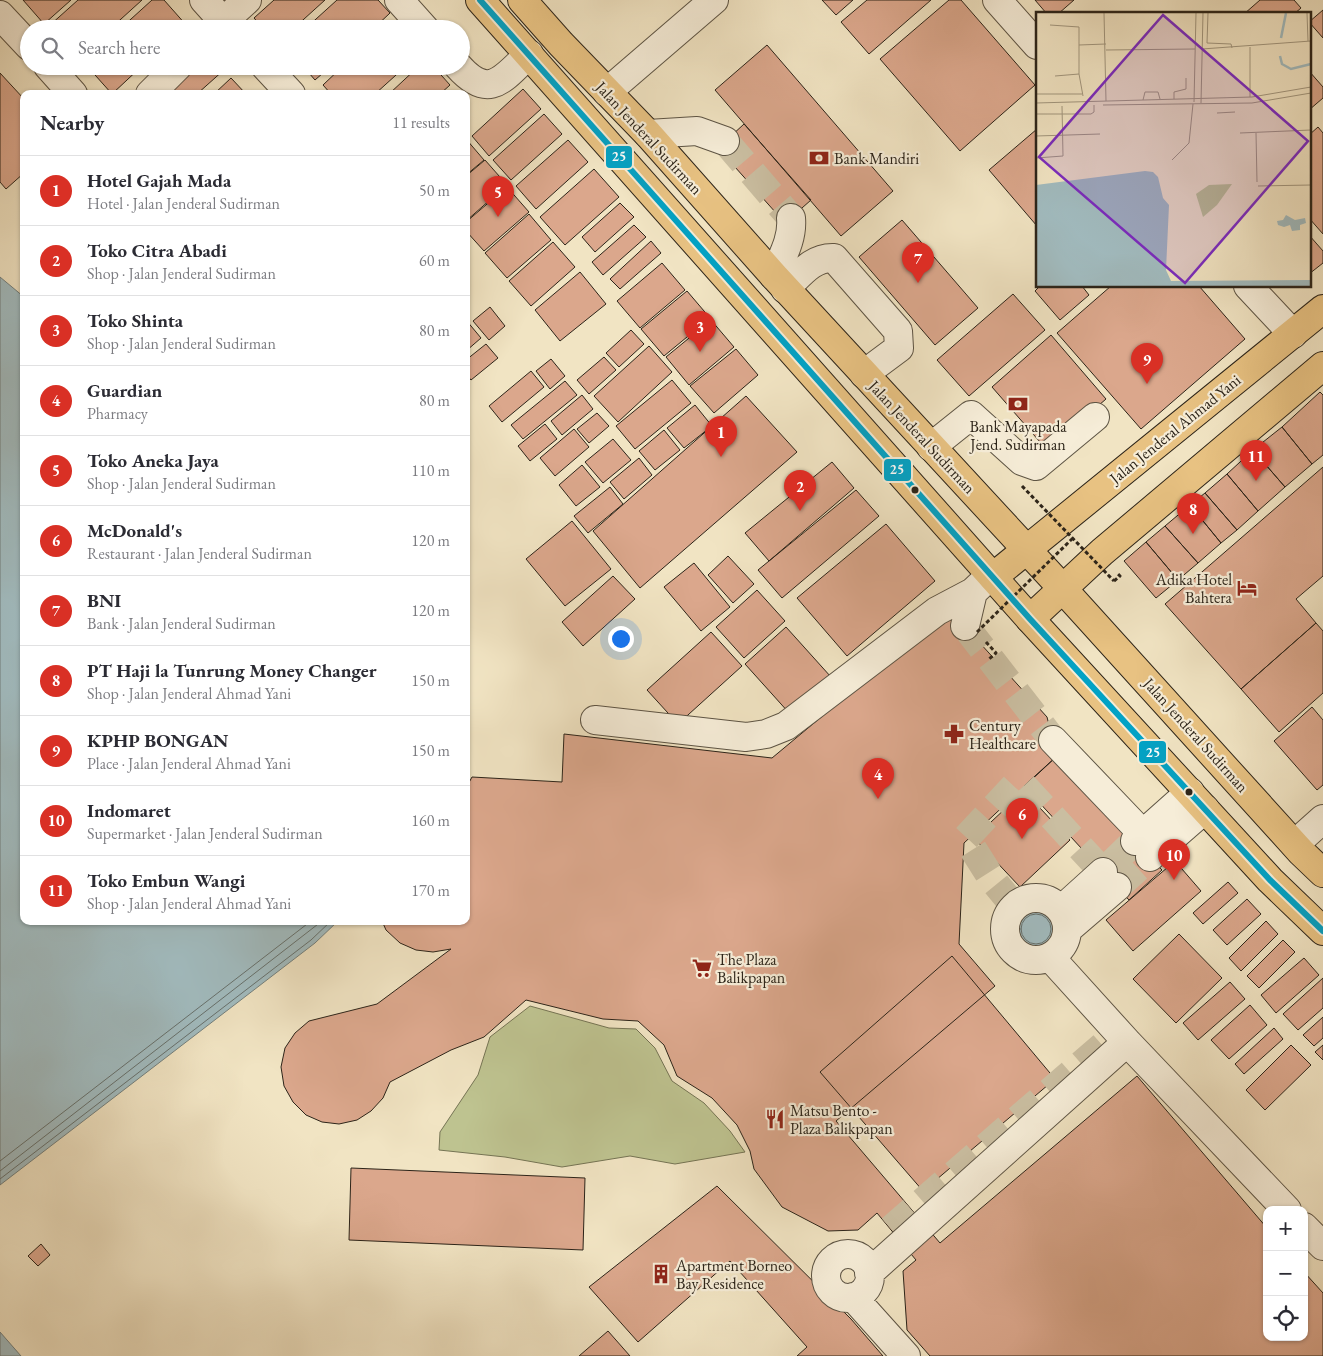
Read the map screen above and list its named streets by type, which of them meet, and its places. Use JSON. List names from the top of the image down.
{
  "streets": {
    "main road": ["Jalan Jenderal Sudirman", "Jalan Jenderal Ahmad Yani"]
  },
  "crossings": [
    ["Jalan Jenderal Sudirman", "Jalan Jenderal Ahmad Yani"]
  ],
  "places": {
    "bank": ["Bank Mandiri", "Bank Mayapada Jend. Sudirman"],
    "hotel": ["Adika Hotel Bahtera"],
    "pharmacy": ["Century Healthcare"],
    "supermarket": ["The Plaza Balikpapan"],
    "restaurant": ["Matsu Bento - Plaza Balikpapan"],
    "building": ["Apartment Borneo Bay Residence"]
  },
  "lines": ["transit line 25"],
  "page": {
    "search": "Search here",
    "heading": ["Nearby", "11 results"],
    "list": [
      {
        "mark": "1",
        "name": "Hotel Gajah Mada",
        "note": "Hotel · Jalan Jenderal Sudirman",
        "value": "50 m"
      },
      {
        "mark": "2",
        "name": "Toko Citra Abadi",
        "note": "Shop · Jalan Jenderal Sudirman",
        "value": "60 m"
      },
      {
        "mark": "3",
        "name": "Toko Shinta",
        "note": "Shop · Jalan Jenderal Sudirman",
        "value": "80 m"
      },
      {
        "mark": "4",
        "name": "Guardian",
        "note": "Pharmacy",
        "value": "80 m"
      },
      {
        "mark": "5",
        "name": "Toko Aneka Jaya",
        "note": "Shop · Jalan Jenderal Sudirman",
        "value": "110 m"
      },
      {
        "mark": "6",
        "name": "McDonald's",
        "note": "Restaurant · Jalan Jenderal Sudirman",
        "value": "120 m"
      },
      {
        "mark": "7",
        "name": "BNI",
        "note": "Bank · Jalan Jenderal Sudirman",
        "value": "120 m"
      },
      {
        "mark": "8",
        "name": "PT Haji la Tunrung Money Changer",
        "note": "Shop · Jalan Jenderal Ahmad Yani",
        "value": "150 m"
      },
      {
        "mark": "9",
        "name": "KPHP BONGAN",
        "note": "Place · Jalan Jenderal Ahmad Yani",
        "value": "150 m"
      },
      {
        "mark": "10",
        "name": "Indomaret",
        "note": "Supermarket · Jalan Jenderal Sudirman",
        "value": "160 m"
      },
      {
        "mark": "11",
        "name": "Toko Embun Wangi",
        "note": "Shop · Jalan Jenderal Ahmad Yani",
        "value": "170 m"
      }
    ],
    "pins": [
      "5",
      "7",
      "3",
      "9",
      "1",
      "11",
      "2",
      "8",
      "4",
      "6",
      "10"
    ],
    "map_buttons": ["+", "−"]
  }
}
